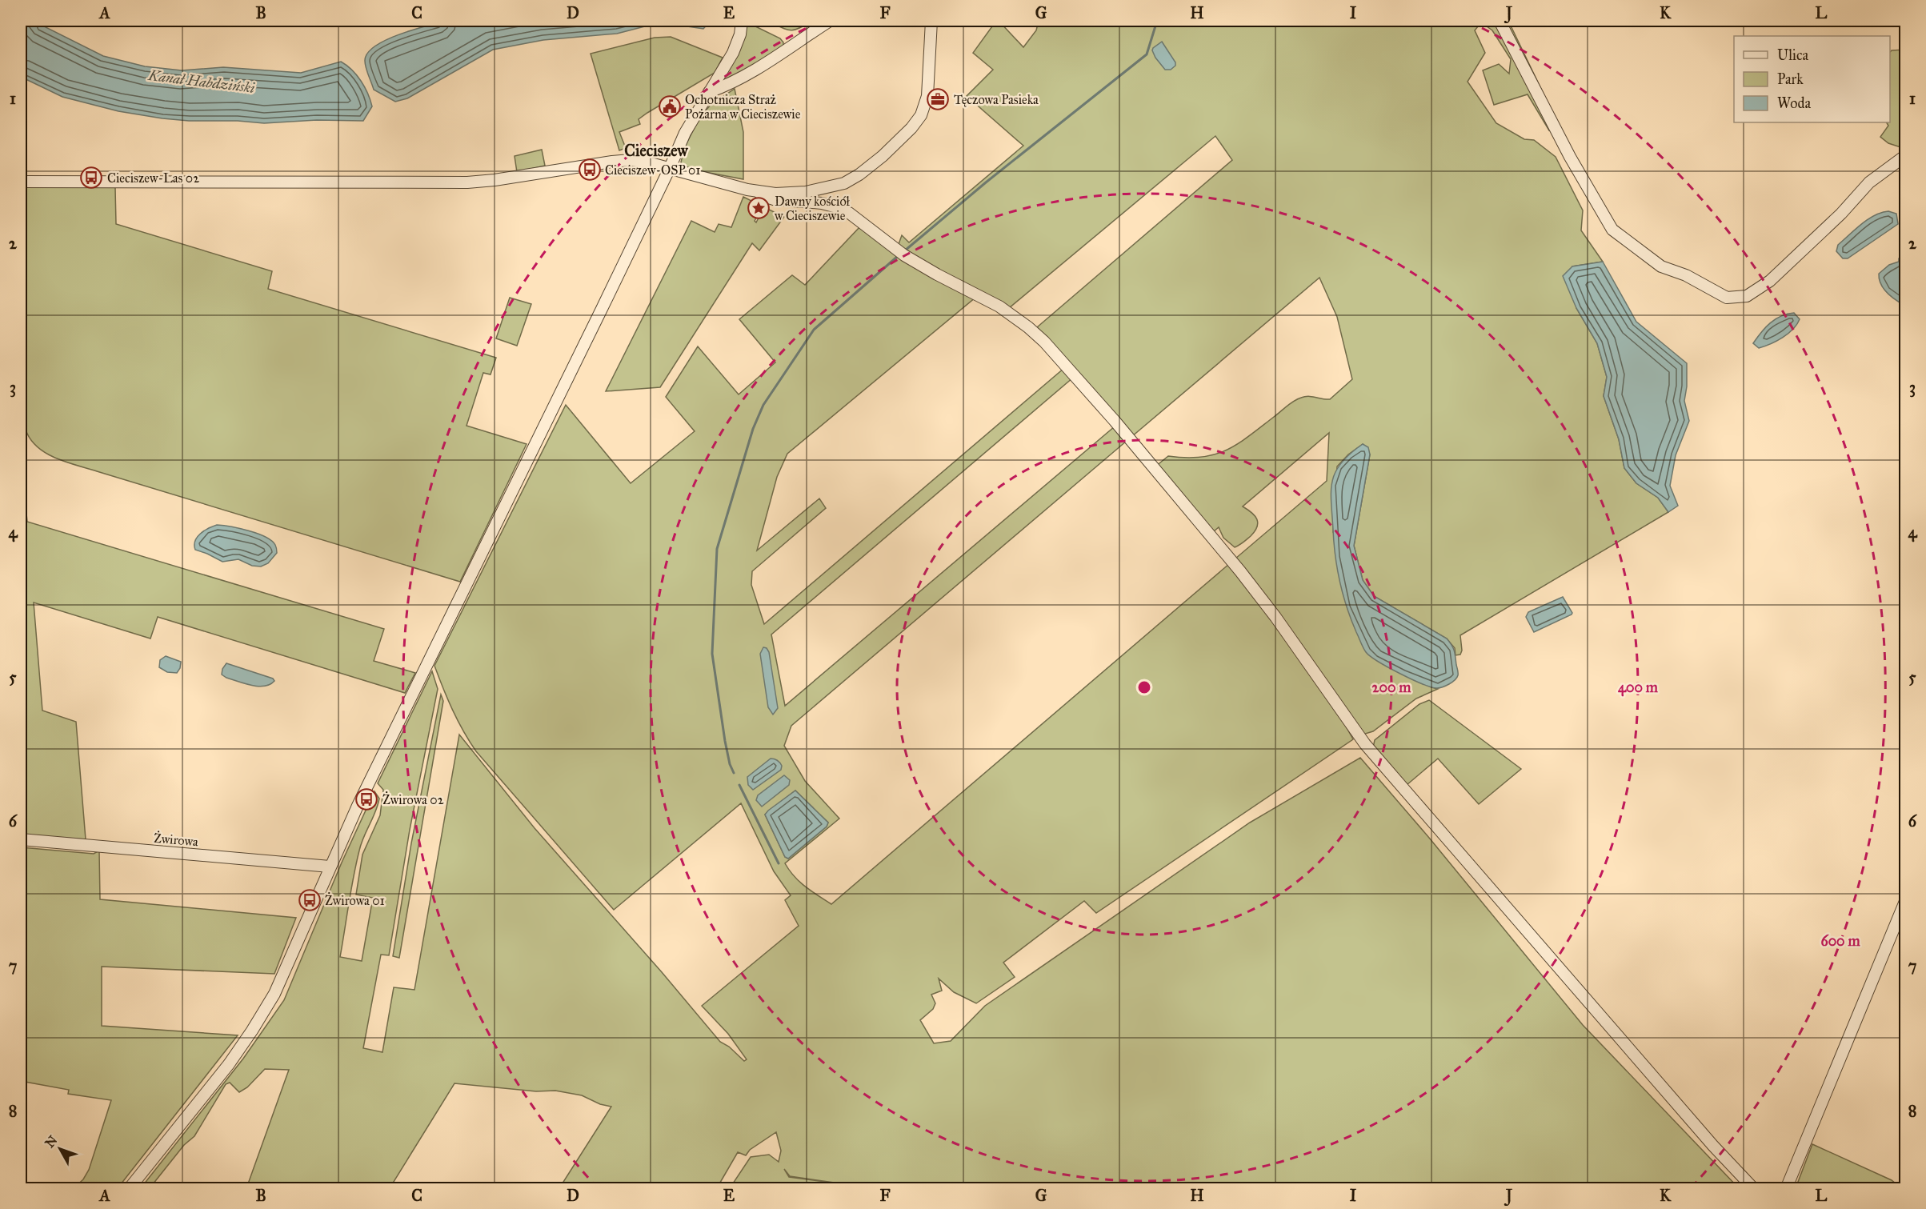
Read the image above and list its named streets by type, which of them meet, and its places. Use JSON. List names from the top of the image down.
{
  "streets": {
    "street": ["Żwirowa"]
  },
  "districts": ["Cieciszew"],
  "water": ["Kanał Habdziński"],
  "places": {
    "office": ["Tęczowa Pasieka"],
    "public building": ["Ochotnicza Straż Pożarna w Cieciszewie"],
    "bus stop": [
      "Cieciszew-OSP 01",
      "Cieciszew-Las 02",
      "Żwirowa 02",
      "Żwirowa 01"
    ],
    "place": ["Dawny kościół w Cieciszewie"]
  },
  "legend": ["Ulica", "Park", "Woda"],
  "north": "top left",
  "grid": {
    "columns": [
      "A",
      "B",
      "C",
      "D",
      "E",
      "F",
      "G",
      "H",
      "I",
      "J",
      "K",
      "L"
    ],
    "rows": [
      "1",
      "2",
      "3",
      "4",
      "5",
      "6",
      "7",
      "8"
    ]
  },
  "rings": ["200 m", "400 m", "600 m"]
}
